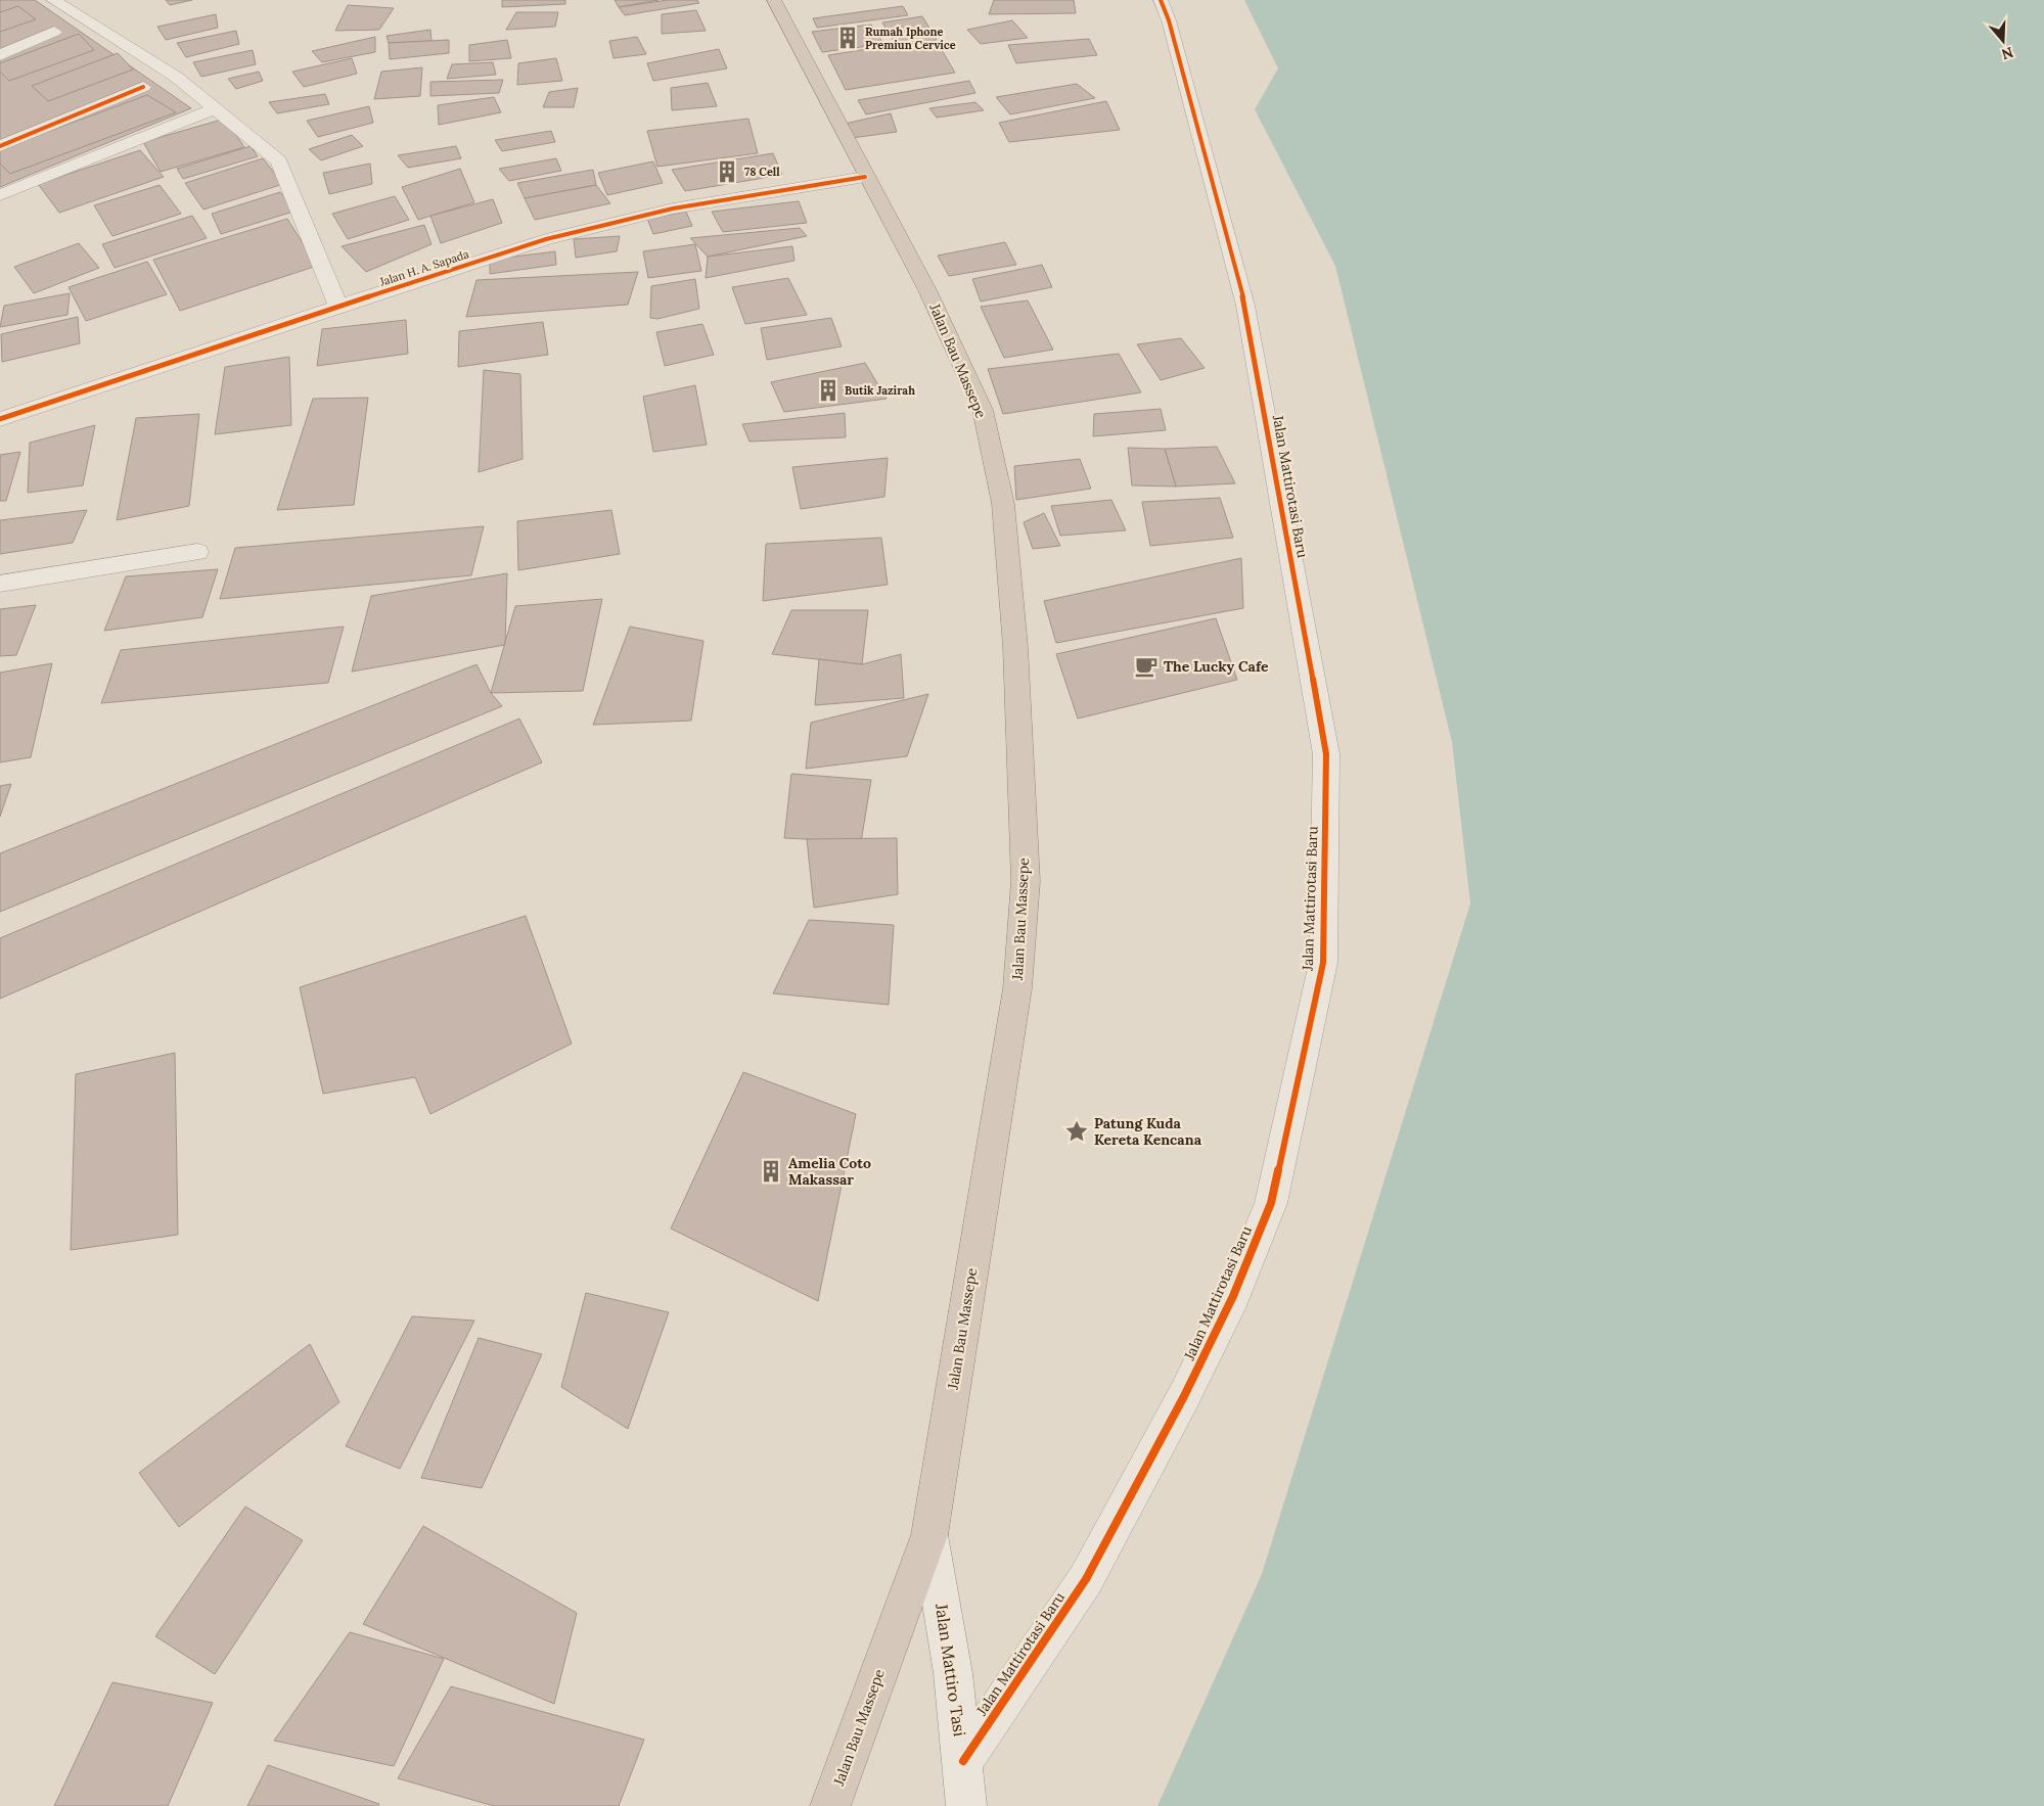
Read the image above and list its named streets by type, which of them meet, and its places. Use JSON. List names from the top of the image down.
{
  "streets": {
    "highway": ["Jalan Bau Massepe"],
    "street": ["Jalan H. A. Sapada", "Jalan Mattirotasi Baru", "Jalan Mattiro Tasi"]
  },
  "crossings": [
    ["Jalan H. A. Sapada", "Jalan Bau Massepe"],
    ["Jalan Bau Massepe", "Jalan Mattiro Tasi"],
    ["Jalan Mattirotasi Baru", "Jalan Mattiro Tasi"]
  ],
  "places": {
    "building": [
      "Rumah Iphone Premiun Cervice",
      "78 Cell",
      "Butik Jazirah",
      "Amelia Coto Makassar"
    ],
    "cafe": ["The Lucky Cafe"],
    "place": ["Patung Kuda Kereta Kencana"]
  },
  "north": "bottom"
}
